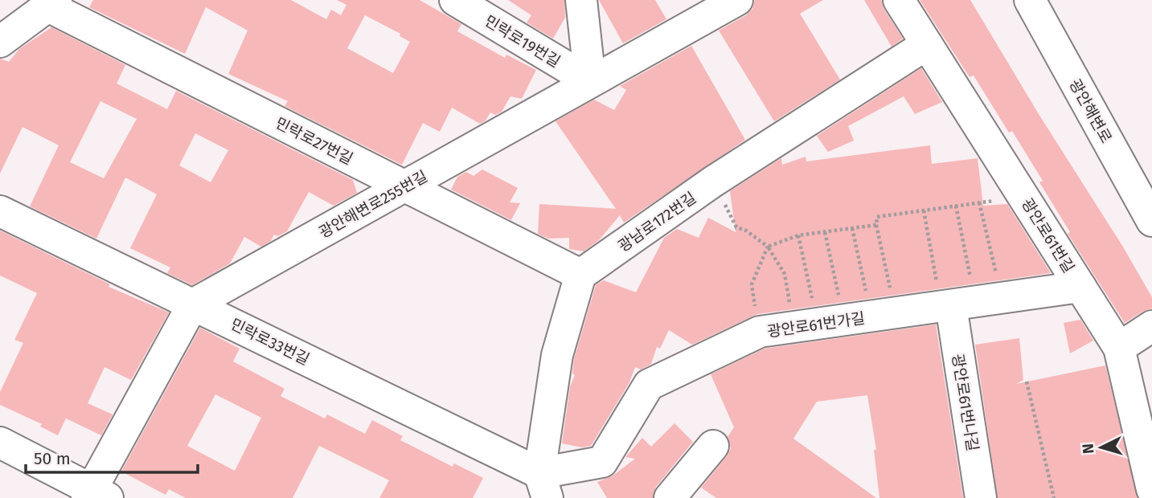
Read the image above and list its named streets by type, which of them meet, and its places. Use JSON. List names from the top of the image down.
{
  "streets": {
    "street": [
      "민락로19번길",
      "광안해변로",
      "민락로27번길",
      "광안해변로255번길",
      "광남로172번길",
      "광안로61번길",
      "광안로61번가길",
      "민락로33번길",
      "광안로61번나길"
    ]
  },
  "crossings": [
    ["민락로19번길", "광안해변로255번길"],
    ["민락로27번길", "광안해변로255번길"],
    ["민락로27번길", "광남로172번길"],
    ["광안해변로255번길", "민락로33번길"],
    ["광남로172번길", "광안로61번길"],
    ["광안로61번길", "광안로61번가길"],
    ["광안로61번가길", "민락로33번길"],
    ["광안로61번가길", "광안로61번나길"]
  ],
  "scale_bar": "50 m",
  "north": "left"
}
